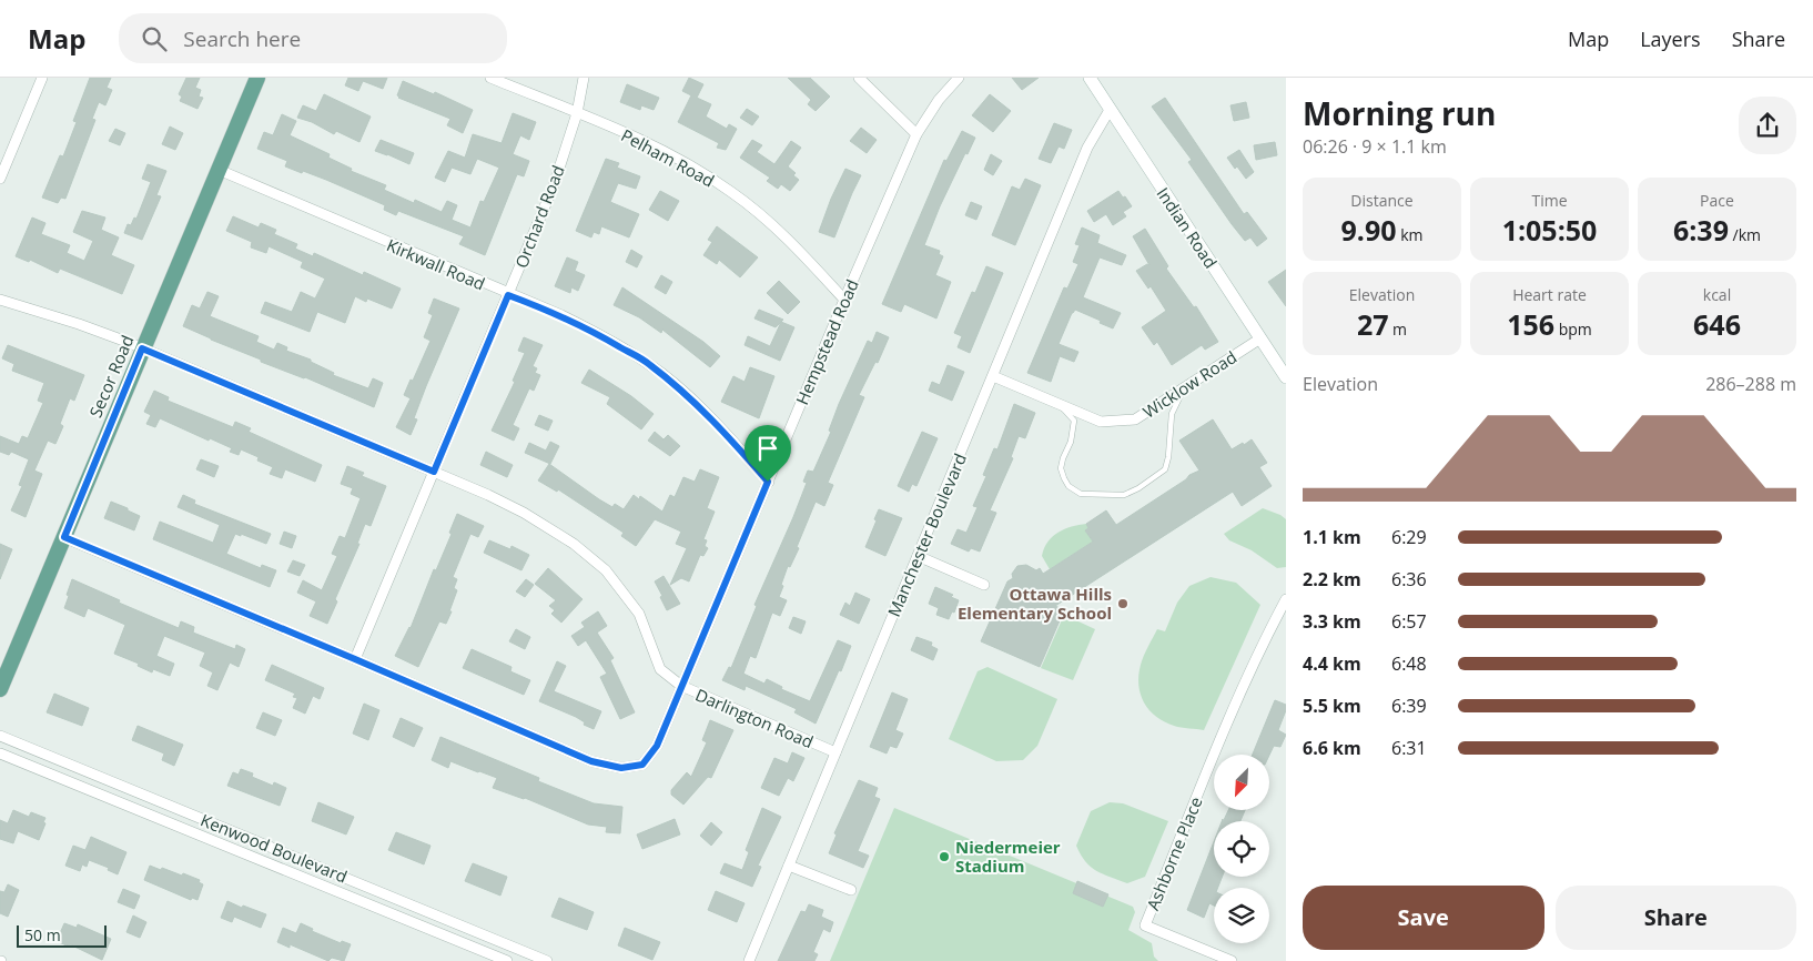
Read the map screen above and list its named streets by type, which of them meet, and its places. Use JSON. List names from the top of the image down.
{
  "streets": {
    "main road": ["Secor Road"],
    "street": [
      "Pelham Road",
      "Orchard Road",
      "Indian Road",
      "Kirkwall Road",
      "Hempstead Road",
      "Wicklow Road",
      "Manchester Boulevard",
      "Darlington Road",
      "Kenwood Boulevard",
      "Ashborne Place"
    ]
  },
  "crossings": [
    ["Pelham Road", "Orchard Road"],
    ["Pelham Road", "Hempstead Road"],
    ["Orchard Road", "Kirkwall Road"],
    ["Orchard Road", "Hempstead Road"],
    ["Orchard Road", "Darlington Road"],
    ["Indian Road", "Wicklow Road"],
    ["Indian Road", "Manchester Boulevard"],
    ["Kirkwall Road", "Hempstead Road"],
    ["Kirkwall Road", "Secor Road"],
    ["Hempstead Road", "Darlington Road"],
    ["Secor Road", "Darlington Road"],
    ["Wicklow Road", "Manchester Boulevard"],
    ["Manchester Boulevard", "Darlington Road"]
  ],
  "places": ["Ottawa Hills Elementary School", "Niedermeier Stadium"],
  "scale_bar": "50 m",
  "north": "bottom left",
  "page": {
    "header": "Map",
    "search": "Search here",
    "nav": ["Map", "Layers", "Share"],
    "heading": ["Morning run", "06:26 · 9 × 1.1 km"],
    "stats": [
      ["Distance", "9.90 km"],
      ["Time", "1:05:50"],
      ["Pace", "6:39 /km"],
      ["Elevation", "27 m"],
      ["Heart rate", "156 bpm"],
      ["kcal", "646"]
    ],
    "chart": ["Elevation", "286–288 m"],
    "list": [
      {
        "name": "1.1 km",
        "note": "6:29"
      },
      {
        "name": "2.2 km",
        "note": "6:36"
      },
      {
        "name": "3.3 km",
        "note": "6:57"
      },
      {
        "name": "4.4 km",
        "note": "6:48"
      },
      {
        "name": "5.5 km",
        "note": "6:39"
      },
      {
        "name": "6.6 km",
        "note": "6:31"
      }
    ],
    "buttons": ["Save", "Share"],
    "scale": "50 m"
  }
}
